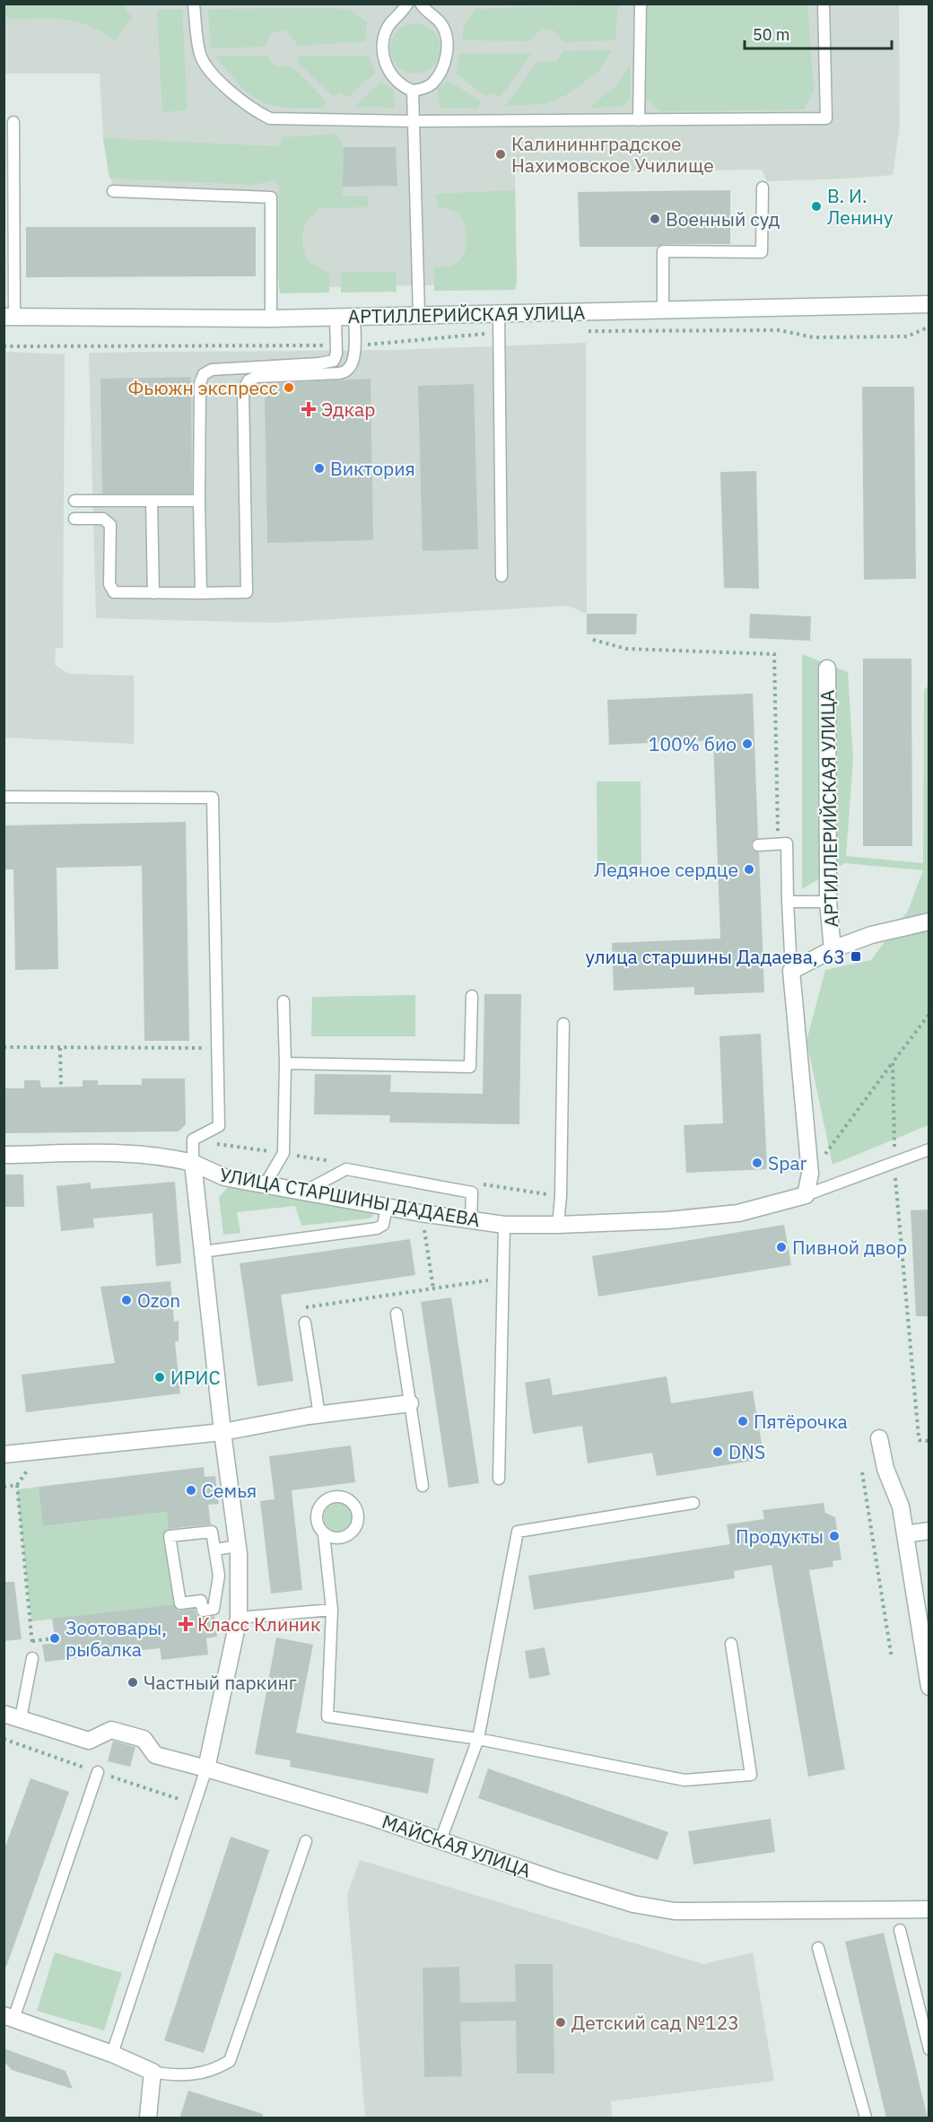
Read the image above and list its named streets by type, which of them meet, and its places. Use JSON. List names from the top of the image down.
{
  "streets": {
    "street": ["АРТИЛЛЕРИЙСКАЯ УЛИЦА", "УЛИЦА СТАРШИНЫ ДАДАЕВА", "МАЙСКАЯ УЛИЦА"]
  },
  "places": {
    "other": [
      "Калининнградское Нахимовское Училище",
      "В. И. Ленину",
      "Военный суд",
      "Фьюжн экспресс",
      "Виктория",
      "100% био",
      "Ледяное сердце",
      "Spar",
      "Пивной двор",
      "Ozon",
      "ИРИС",
      "Пятёрочка",
      "DNS",
      "Семья",
      "Продукты",
      "Зоотовары, рыбалка",
      "Частный паркинг",
      "Детский сад №123"
    ],
    "health": ["Эдкар", "Класс Клиник"],
    "transit": ["улица старшины Дадаева, 63"]
  },
  "scale_bar": "50 m"
}
